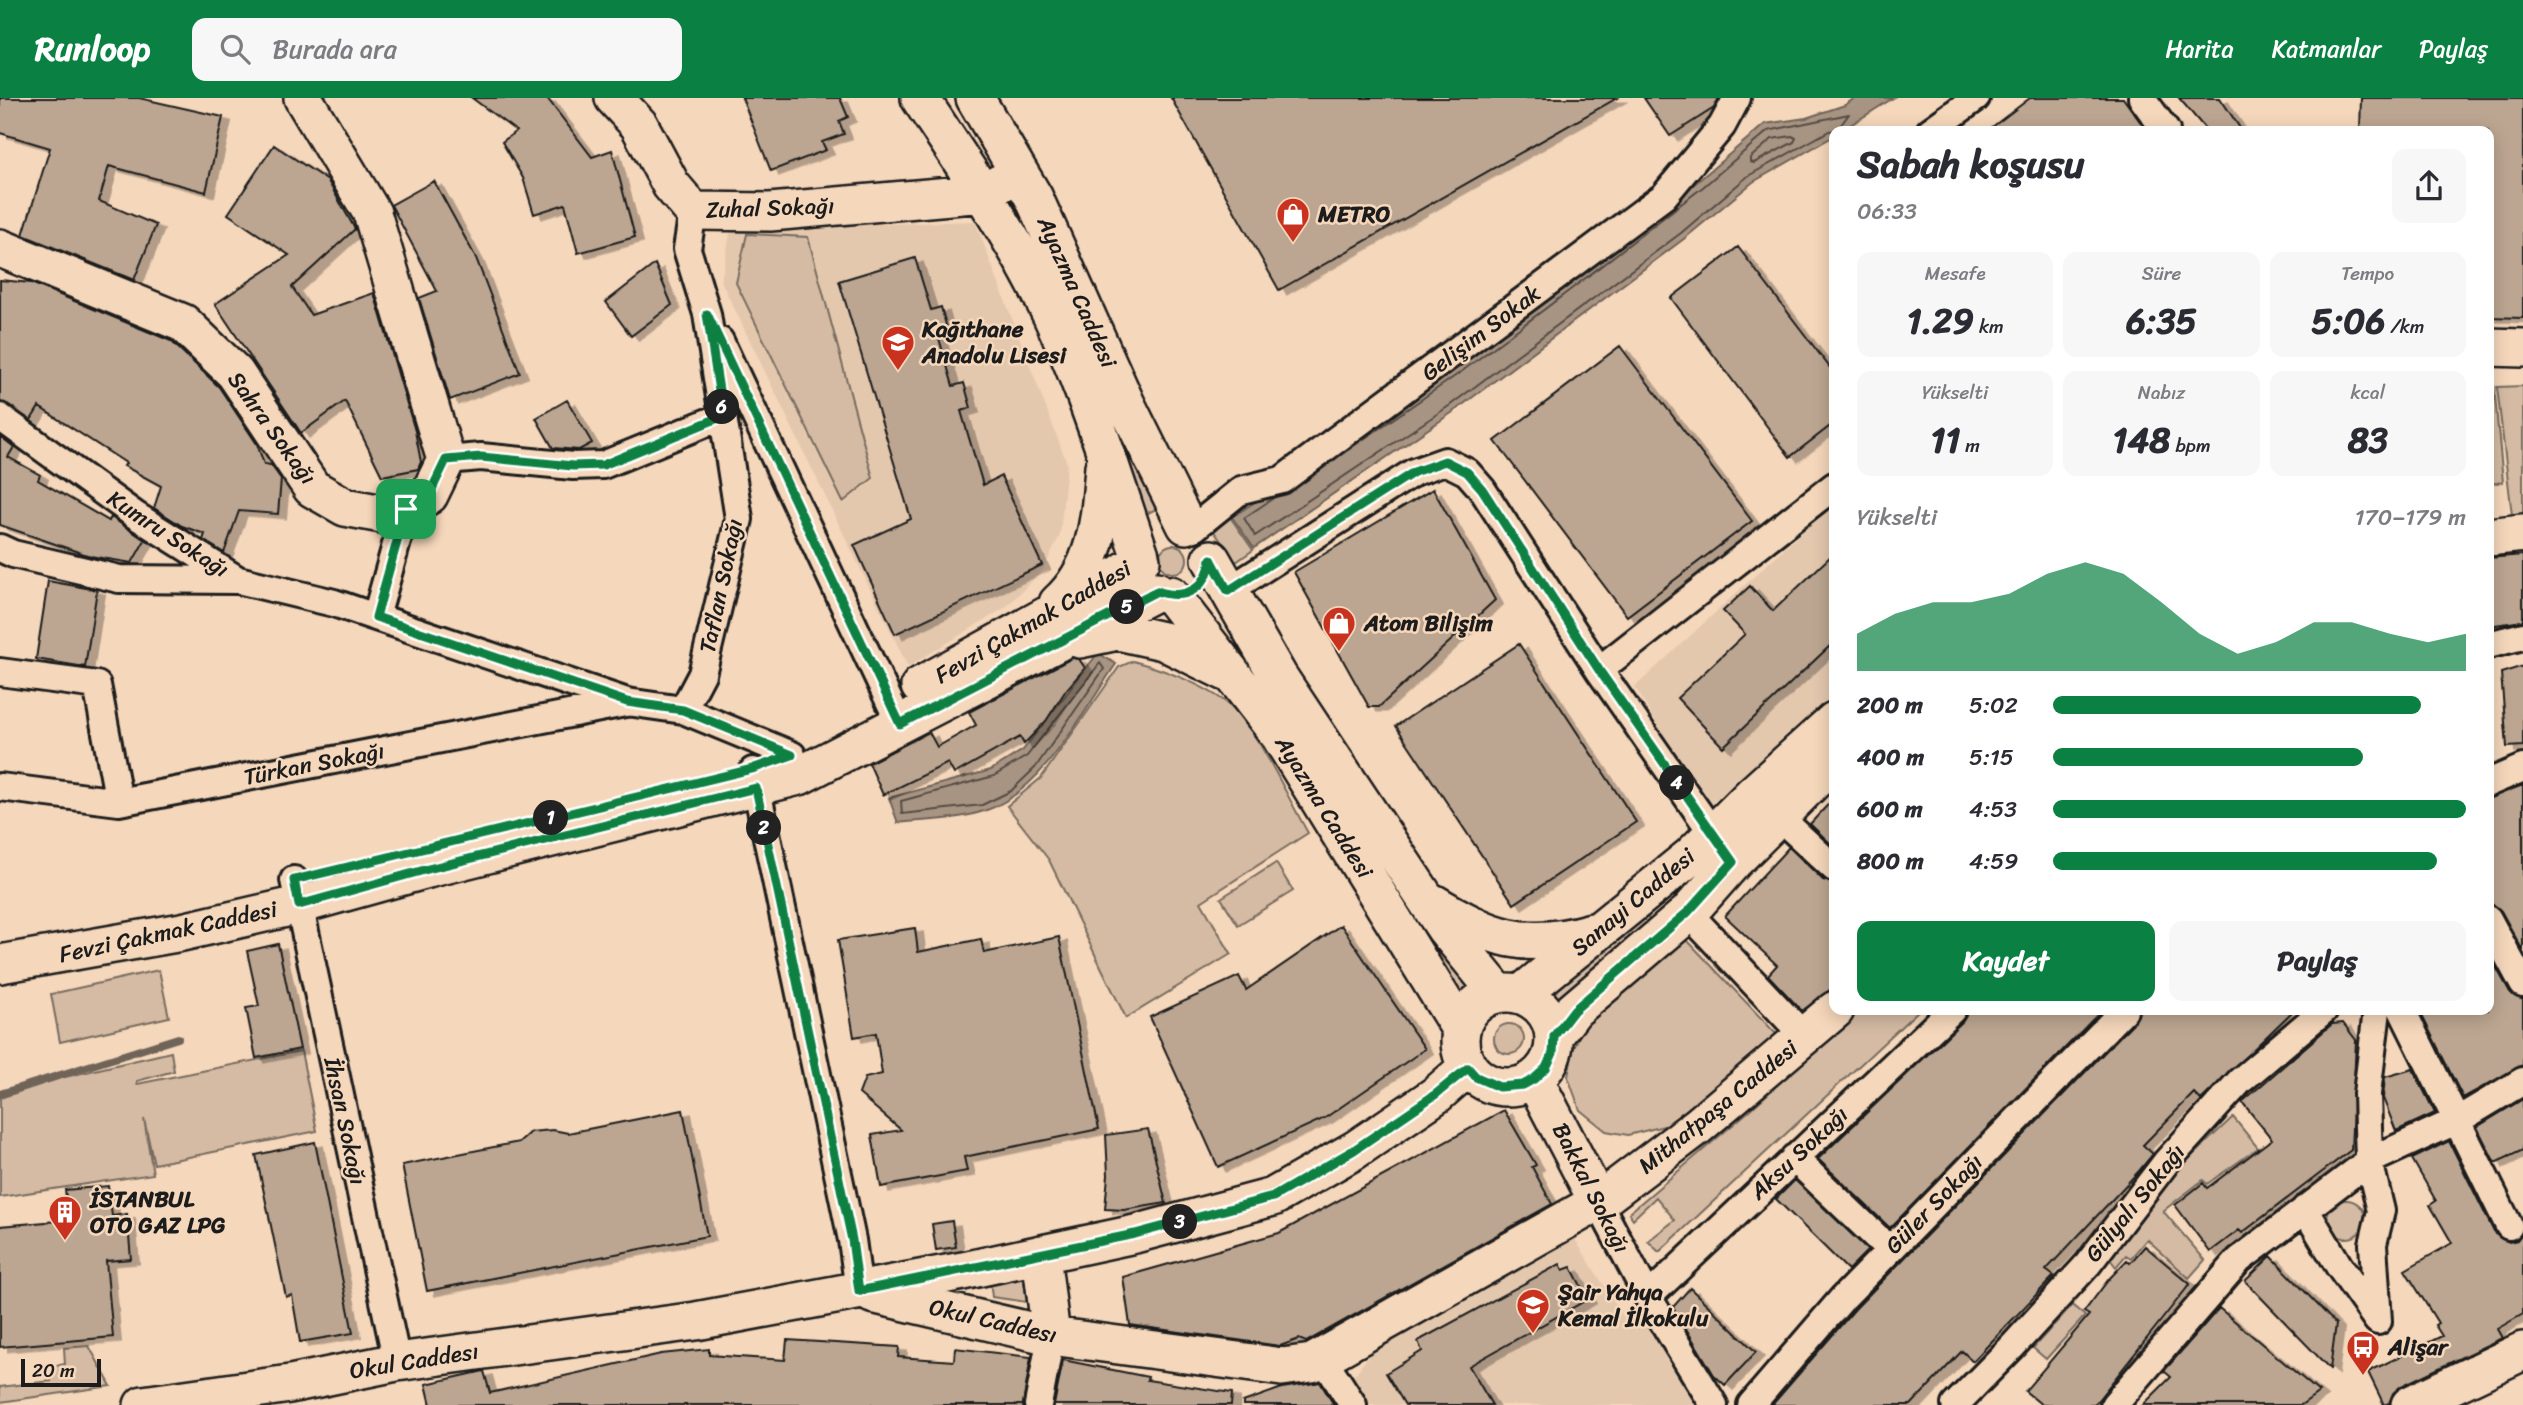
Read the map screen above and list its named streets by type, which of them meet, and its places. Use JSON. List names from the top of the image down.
{
  "streets": {
    "main road": [
      "Zuhal Sokağı",
      "Ayazma Caddesi",
      "Sahra Sokağı",
      "Fevzi Çakmak Caddesi",
      "Sanayi Caddesi",
      "Mithatpaşa Caddesi",
      "Bakkal Sokağı",
      "Okul Caddesı"
    ],
    "street": [
      "Gelişim Sokak",
      "Kumru Sokağı",
      "Taflan Sokağı",
      "Türkan Sokağı",
      "İhsan Sokağı",
      "Aksu Sokağı",
      "Gülyalı Sokağı",
      "Güler Sokağı"
    ]
  },
  "crossings": [
    ["Zuhal Sokağı", "Ayazma Caddesi"],
    ["Zuhal Sokağı", "Taflan Sokağı"],
    ["Ayazma Caddesi", "Gelişim Sokak"],
    ["Ayazma Caddesi", "Fevzi Çakmak Caddesi"],
    ["Ayazma Caddesi", "Sanayi Caddesi"],
    ["Ayazma Caddesi", "Bakkal Sokağı"],
    ["Kumru Sokağı", "Taflan Sokağı"],
    ["Kumru Sokağı", "Fevzi Çakmak Caddesi"],
    ["Kumru Sokağı", "Türkan Sokağı"],
    ["Fevzi Çakmak Caddesi", "İhsan Sokağı"],
    ["Sanayi Caddesi", "Bakkal Sokağı"],
    ["Mithatpaşa Caddesi", "Bakkal Sokağı"],
    ["Mithatpaşa Caddesi", "Okul Caddesı"],
    ["İhsan Sokağı", "Okul Caddesı"],
    ["Aksu Sokağı", "Bakkal Sokağı"],
    ["Bakkal Sokağı", "Okul Caddesı"]
  ],
  "places": {
    "shop": ["METRO", "Atom Bilişim"],
    "school or university": ["Kağıthane Anadolu Lisesi", "Şair Yahya Kemal İlkokulu"],
    "building": ["İSTANBUL OTO GAZ LPG"],
    "bus stop": ["Alişar"]
  },
  "scale_bar": "20 m",
  "page": {
    "header": "Runloop",
    "search": "Burada ara",
    "nav": ["Harita", "Katmanlar", "Paylaş"],
    "heading": ["Sabah koşusu", "06:33"],
    "stats": [
      ["Mesafe", "1.29 km"],
      ["Süre", "6:35"],
      ["Tempo", "5:06 /km"],
      ["Yükselti", "11 m"],
      ["Nabız", "148 bpm"],
      ["kcal", "83"]
    ],
    "pins": [
      "6",
      "5",
      "4",
      "1",
      "2",
      "3"
    ],
    "chart": ["Yükselti", "170–179 m"],
    "list": [
      {
        "name": "200 m",
        "note": "5:02"
      },
      {
        "name": "400 m",
        "note": "5:15"
      },
      {
        "name": "600 m",
        "note": "4:53"
      },
      {
        "name": "800 m",
        "note": "4:59"
      }
    ],
    "buttons": ["Kaydet", "Paylaş"],
    "scale": "20 m"
  }
}
